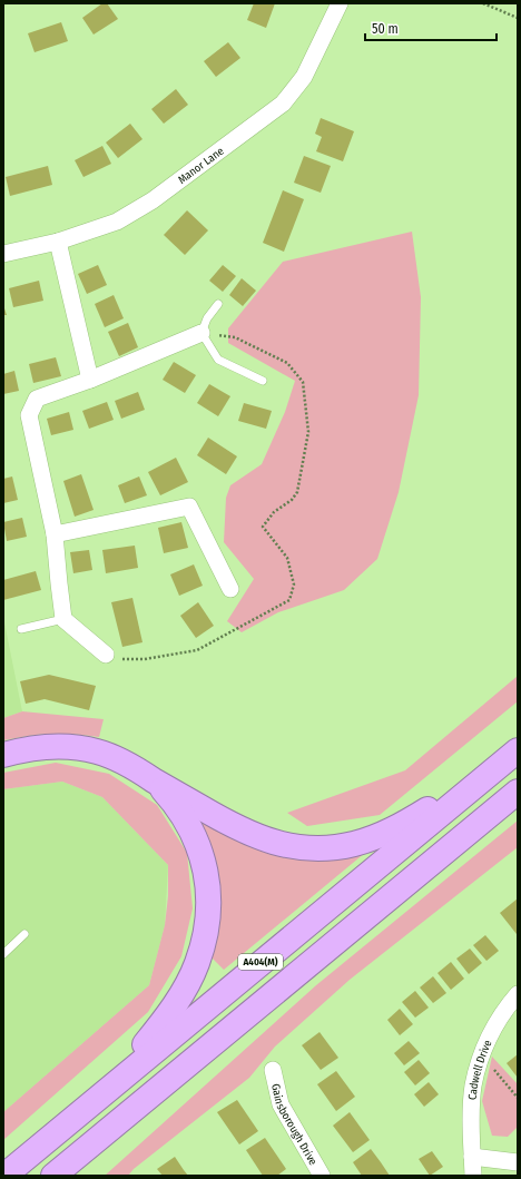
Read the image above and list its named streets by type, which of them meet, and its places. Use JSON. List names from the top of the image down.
{
  "streets": {
    "highway": ["A404(M)"],
    "street": ["Manor Lane", "Cadwell Drive", "Gainsborough Drive"]
  },
  "scale_bar": "50 m"
}
